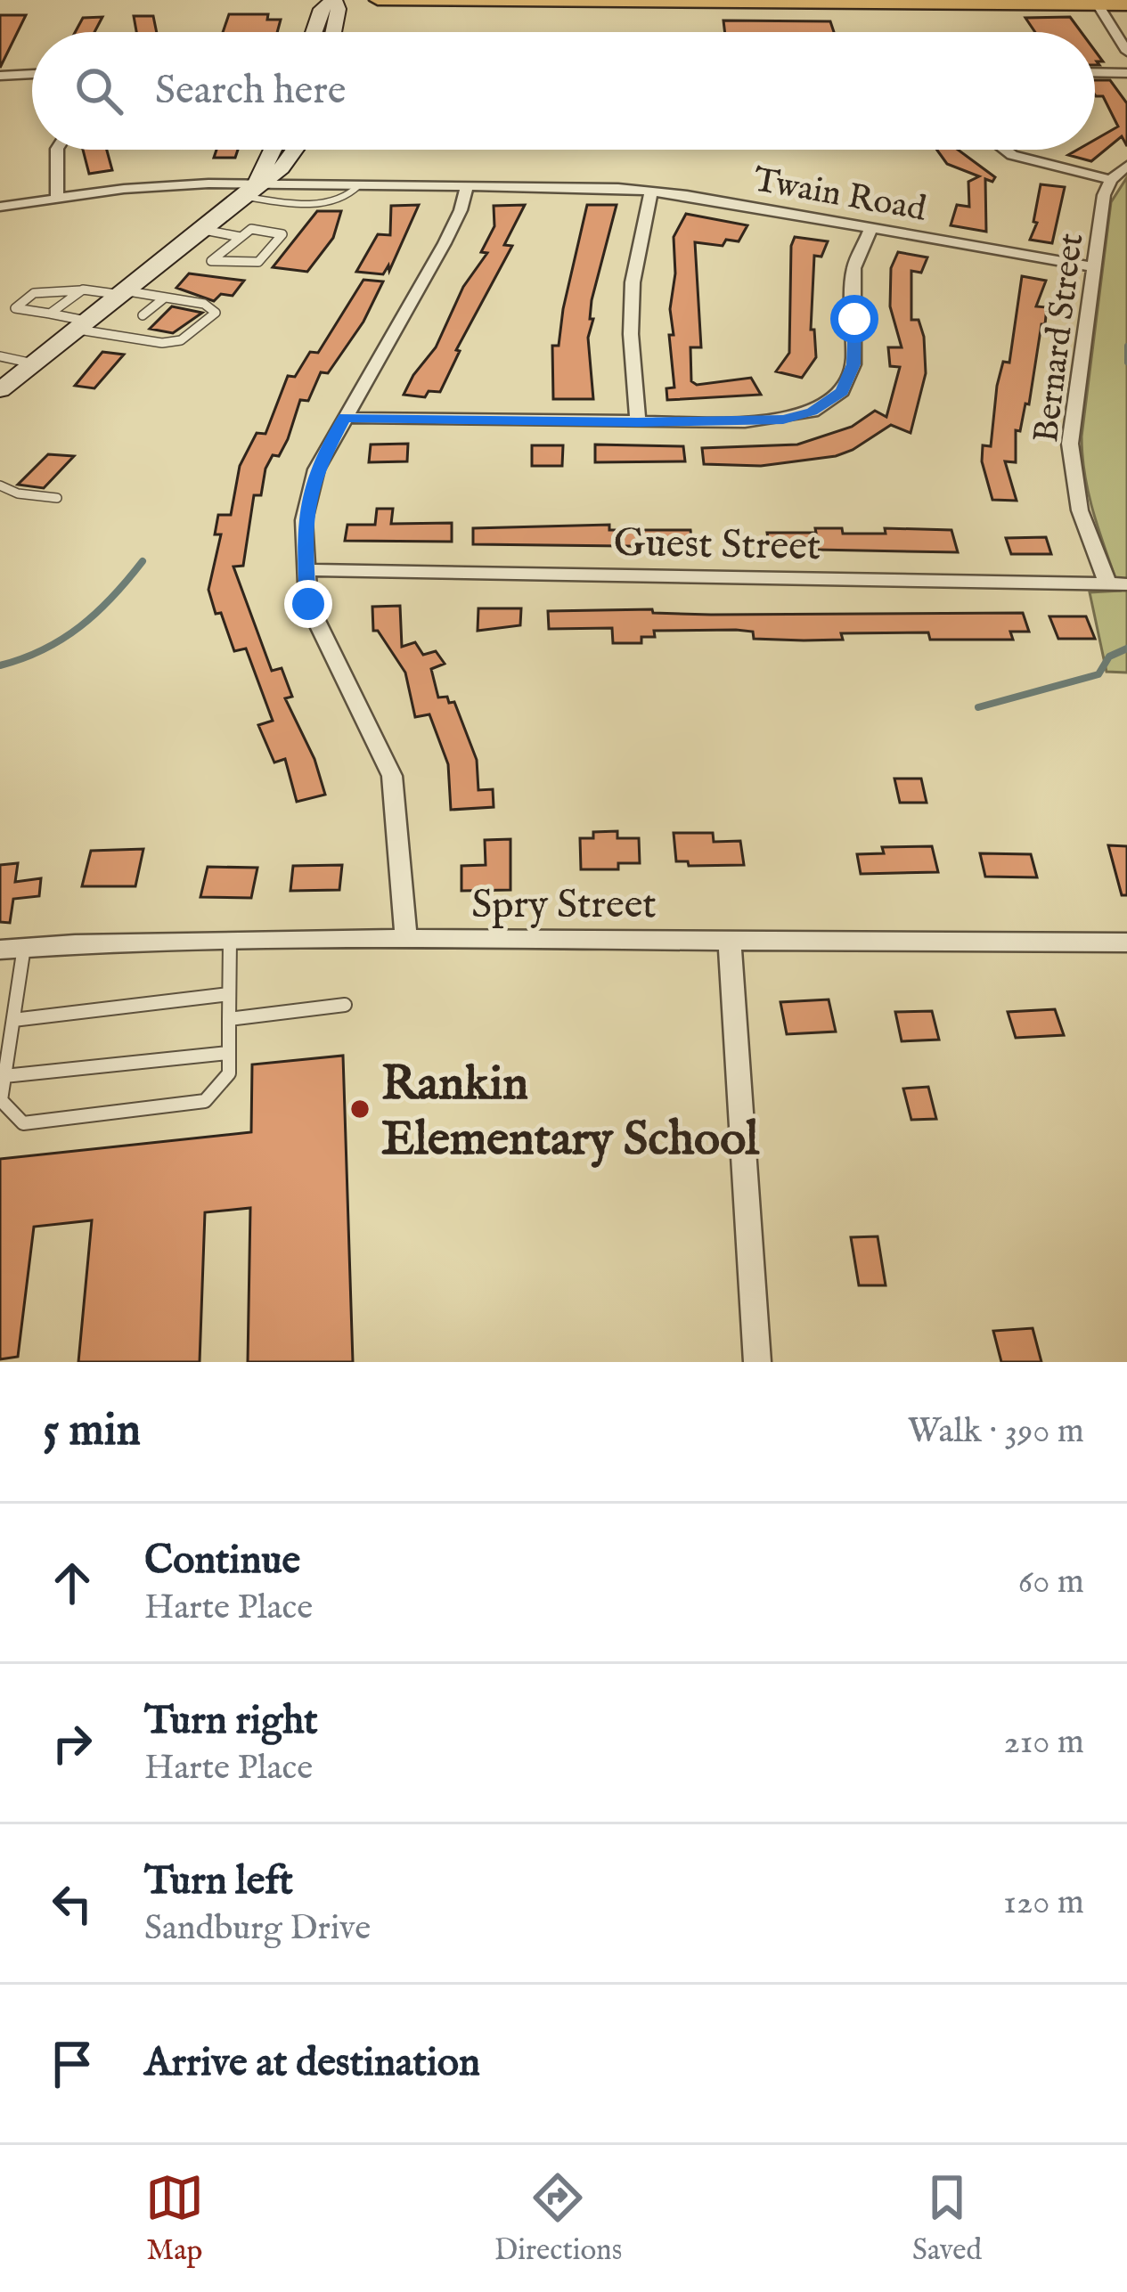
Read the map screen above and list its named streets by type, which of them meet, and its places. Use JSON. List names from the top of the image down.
{
  "streets": {
    "street": [
      "Twain Road",
      "Bernard Street",
      "Guest Street",
      "Spry Street"
    ]
  },
  "crossings": [
    ["Twain Road", "Bernard Street"],
    ["Bernard Street", "Guest Street"]
  ],
  "places": ["Rankin Elementary School"],
  "page": {
    "search": "Search here",
    "heading": ["5 min", "Walk · 390 m"],
    "list": [
      ["Continue", "Harte Place", "60 m"],
      ["Turn right", "Harte Place", "210 m"],
      ["Turn left", "Sandburg Drive", "120 m"],
      "Arrive at destination"
    ],
    "nav": ["Map", "Directions", "Saved"]
  }
}
